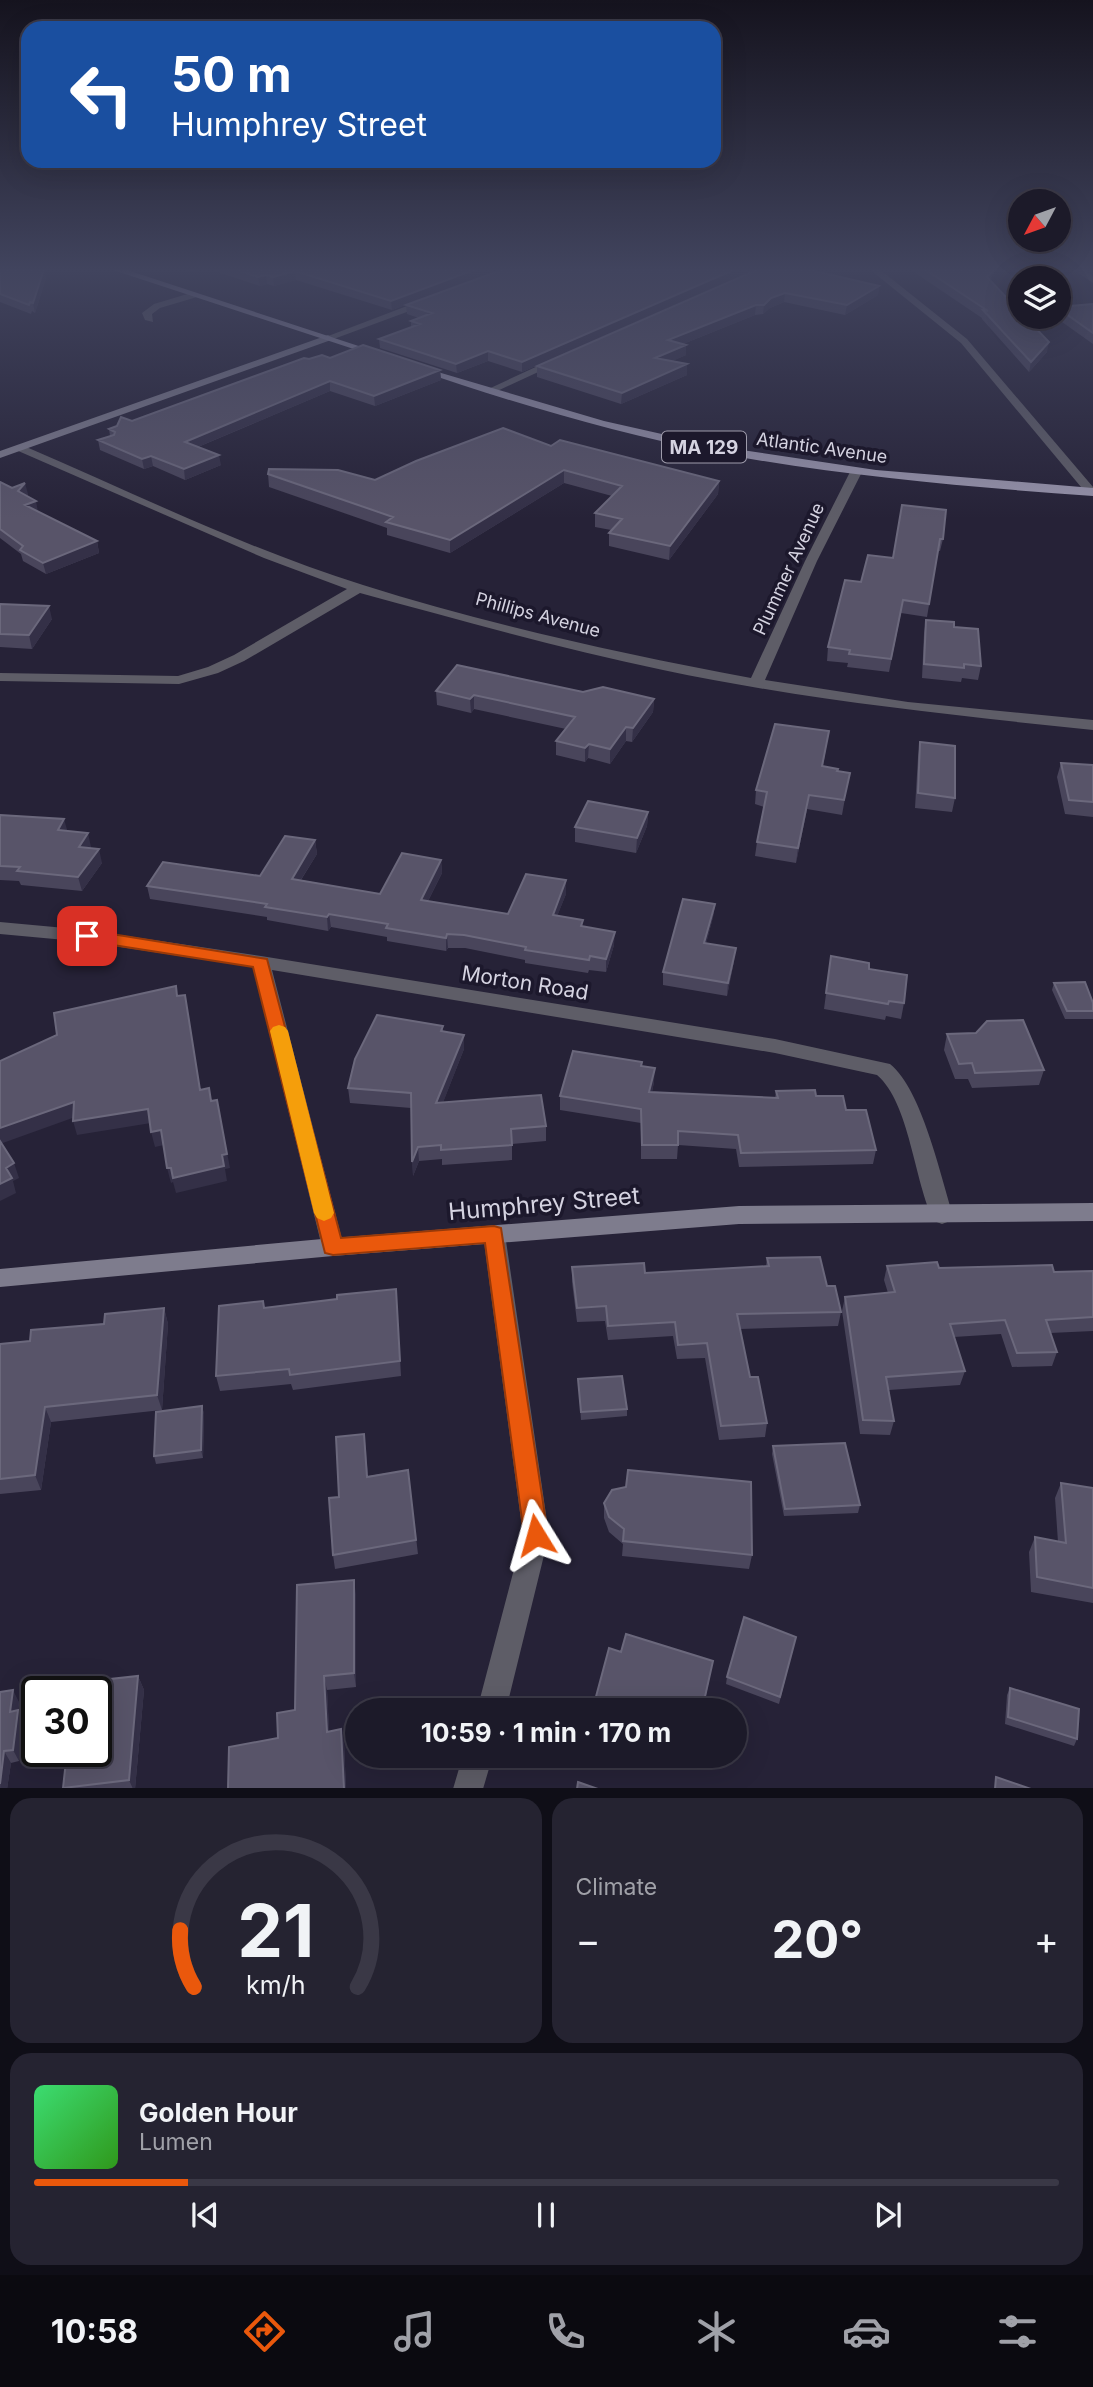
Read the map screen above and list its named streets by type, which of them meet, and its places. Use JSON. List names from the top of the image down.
{
  "streets": {
    "main road": [
      "MA 129",
      "Atlantic Avenue",
      "Phillips Avenue",
      "Humphrey Street"
    ],
    "street": ["Plummer Avenue", "Morton Road"]
  },
  "crossings": [
    ["Atlantic Avenue", "Plummer Avenue"],
    ["Plummer Avenue", "Phillips Avenue"],
    ["Morton Road", "Humphrey Street"]
  ],
  "north": "bottom left",
  "page": {
    "turn": ["50 m", "Humphrey Street"],
    "limit": "30",
    "trip": "10:59 · 1 min · 170 m",
    "tile": "Climate",
    "heat": ["−", "20°", "+"],
    "song": ["Golden Hour", "Lumen"],
    "tabs": "10:58",
    "gauge": ["21", "km/h"]
  }
}
